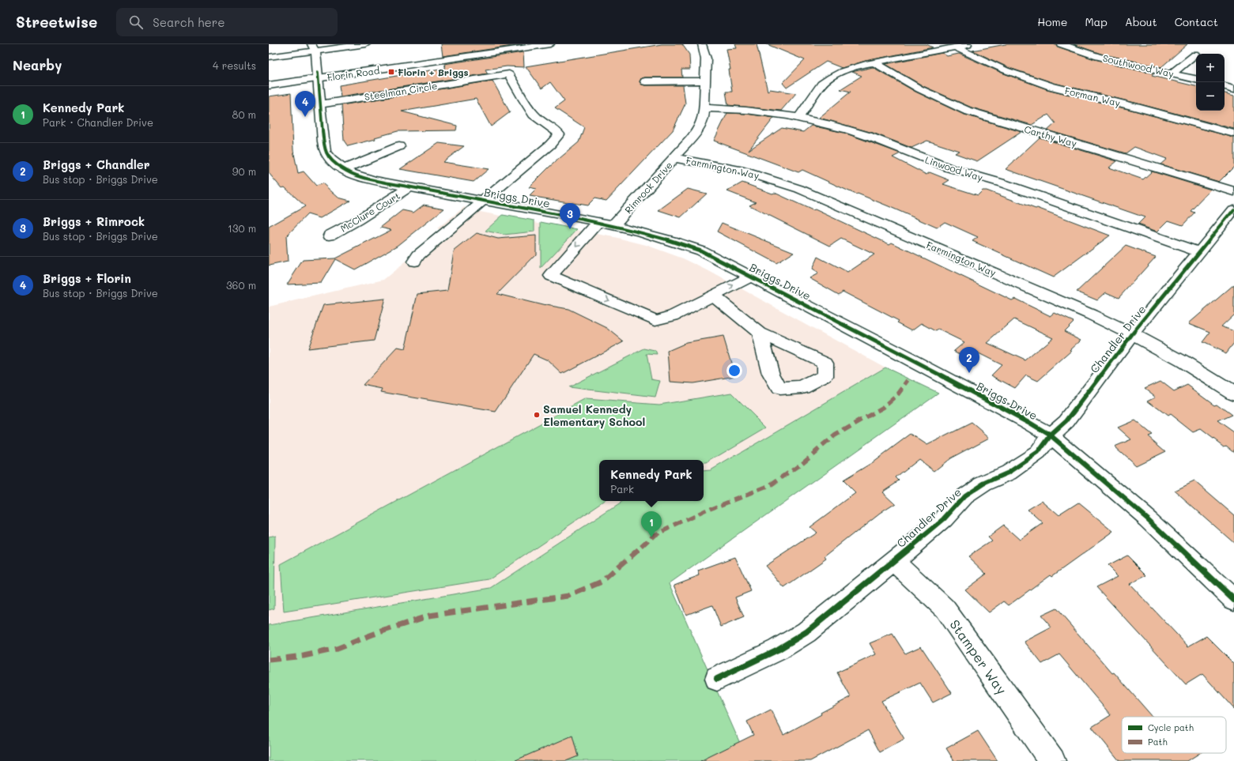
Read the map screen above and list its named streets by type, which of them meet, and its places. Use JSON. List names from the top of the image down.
{
  "streets": {
    "street": [
      "Southwood Way",
      "Florin Road",
      "Steelman Circle",
      "Forman Way",
      "Carthy Way",
      "Farmington Way",
      "Linwood Way",
      "Rimrock Drive",
      "Briggs Drive",
      "McClure Court",
      "Chandler Drive",
      "Stamper Way"
    ]
  },
  "crossings": [
    ["Florin Road", "Briggs Drive"],
    ["Steelman Circle", "Briggs Drive"],
    ["Farmington Way", "Rimrock Drive"],
    ["Farmington Way", "Chandler Drive"],
    ["Linwood Way", "Rimrock Drive"],
    ["Linwood Way", "Chandler Drive"],
    ["Rimrock Drive", "Briggs Drive"],
    ["Briggs Drive", "McClure Court"],
    ["Briggs Drive", "Chandler Drive"],
    ["Chandler Drive", "Stamper Way"]
  ],
  "places": {
    "transit": ["Florin + Briggs"],
    "other": ["Samuel Kennedy Elementary School"]
  },
  "legend": ["Cycle path", "Path"],
  "page": {
    "header": "Streetwise",
    "search": "Search here",
    "nav": [
      "Home",
      "Map",
      "About",
      "Contact"
    ],
    "heading": ["Nearby", "4 results"],
    "map_buttons": ["+", "−"],
    "list": [
      {
        "mark": "1",
        "name": "Kennedy Park",
        "note": "Park · Chandler Drive",
        "value": "80 m"
      },
      {
        "mark": "2",
        "name": "Briggs + Chandler",
        "note": "Bus stop · Briggs Drive",
        "value": "90 m"
      },
      {
        "mark": "3",
        "name": "Briggs + Rimrock",
        "note": "Bus stop · Briggs Drive",
        "value": "130 m"
      },
      {
        "mark": "4",
        "name": "Briggs + Florin",
        "note": "Bus stop · Briggs Drive",
        "value": "360 m"
      }
    ],
    "pins": [
      "4",
      "3",
      "2",
      "1"
    ],
    "popup": ["Kennedy Park", "Park"]
  }
}
